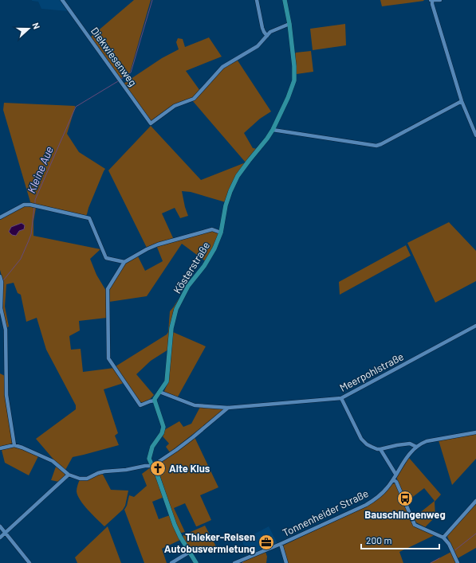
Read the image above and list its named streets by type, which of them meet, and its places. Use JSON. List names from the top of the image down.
{
  "streets": {
    "main road": ["Kösterstraße"],
    "street": ["Diekwiesenweg", "Meerpohlstraße", "Tonnenheider Straße"]
  },
  "crossings": [
    ["Kösterstraße", "Meerpohlstraße"]
  ],
  "water": ["Kleine Aue"],
  "places": {
    "church": ["Alte Klus"],
    "bus stop": ["Bauschlingenweg"],
    "office": ["Thieker-Reisen Autobusvermietung"]
  },
  "scale_bar": "200 m",
  "north": "right"
}
